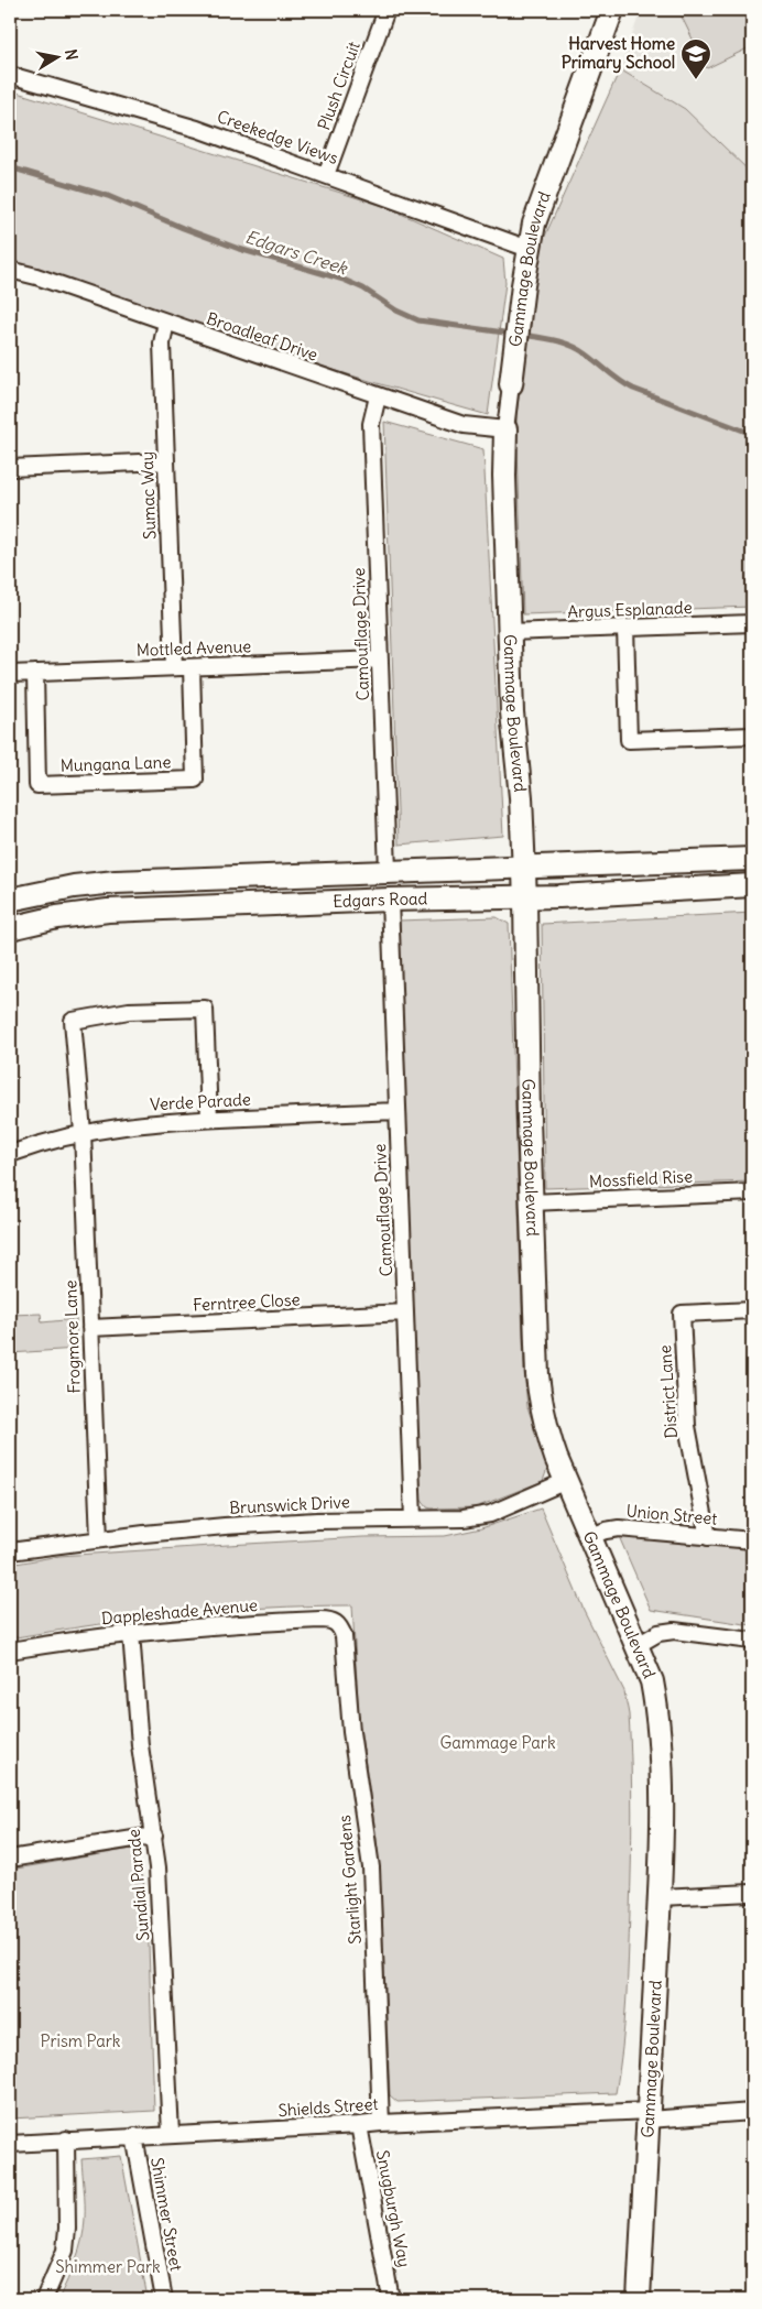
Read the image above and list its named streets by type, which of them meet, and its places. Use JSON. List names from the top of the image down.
{
  "streets": {
    "street": [
      "Plush Circuit",
      "Creekedge Views",
      "Gammage Boulevard",
      "Broadleaf Drive",
      "Sumac Way",
      "Argus Esplanade",
      "Camouflage Drive",
      "Mottled Avenue",
      "Mungana Lane",
      "Edgars Road",
      "Verde Parade",
      "Mossfield Rise",
      "Ferntree Close",
      "Frogmore Lane",
      "District Lane",
      "Brunswick Drive",
      "Union Street",
      "Dappleshade Avenue",
      "Starlight Gardens",
      "Sundial Parade",
      "Shields Street",
      "Snugburgh Way",
      "Shimmer Street"
    ]
  },
  "crossings": [
    ["Plush Circuit", "Creekedge Views"],
    ["Creekedge Views", "Gammage Boulevard"],
    ["Gammage Boulevard", "Broadleaf Drive"],
    ["Gammage Boulevard", "Argus Esplanade"],
    ["Gammage Boulevard", "Edgars Road"],
    ["Gammage Boulevard", "Mossfield Rise"],
    ["Gammage Boulevard", "Brunswick Drive"],
    ["Gammage Boulevard", "Union Street"],
    ["Gammage Boulevard", "Shields Street"],
    ["Broadleaf Drive", "Sumac Way"],
    ["Broadleaf Drive", "Camouflage Drive"],
    ["Sumac Way", "Mottled Avenue"],
    ["Camouflage Drive", "Mottled Avenue"],
    ["Camouflage Drive", "Edgars Road"],
    ["Camouflage Drive", "Verde Parade"],
    ["Camouflage Drive", "Ferntree Close"],
    ["Camouflage Drive", "Brunswick Drive"],
    ["Mottled Avenue", "Mungana Lane"],
    ["Verde Parade", "Frogmore Lane"],
    ["Ferntree Close", "Frogmore Lane"],
    ["Frogmore Lane", "Brunswick Drive"],
    ["District Lane", "Union Street"],
    ["Dappleshade Avenue", "Starlight Gardens"],
    ["Dappleshade Avenue", "Sundial Parade"],
    ["Starlight Gardens", "Shields Street"],
    ["Sundial Parade", "Shields Street"],
    ["Shields Street", "Snugburgh Way"],
    ["Shields Street", "Shimmer Street"]
  ],
  "water": ["Edgars Creek"],
  "parks": ["Gammage Park", "Prism Park", "Shimmer Park"],
  "places": {
    "school or university": ["Harvest Home Primary School"]
  },
  "north": "right"
}
